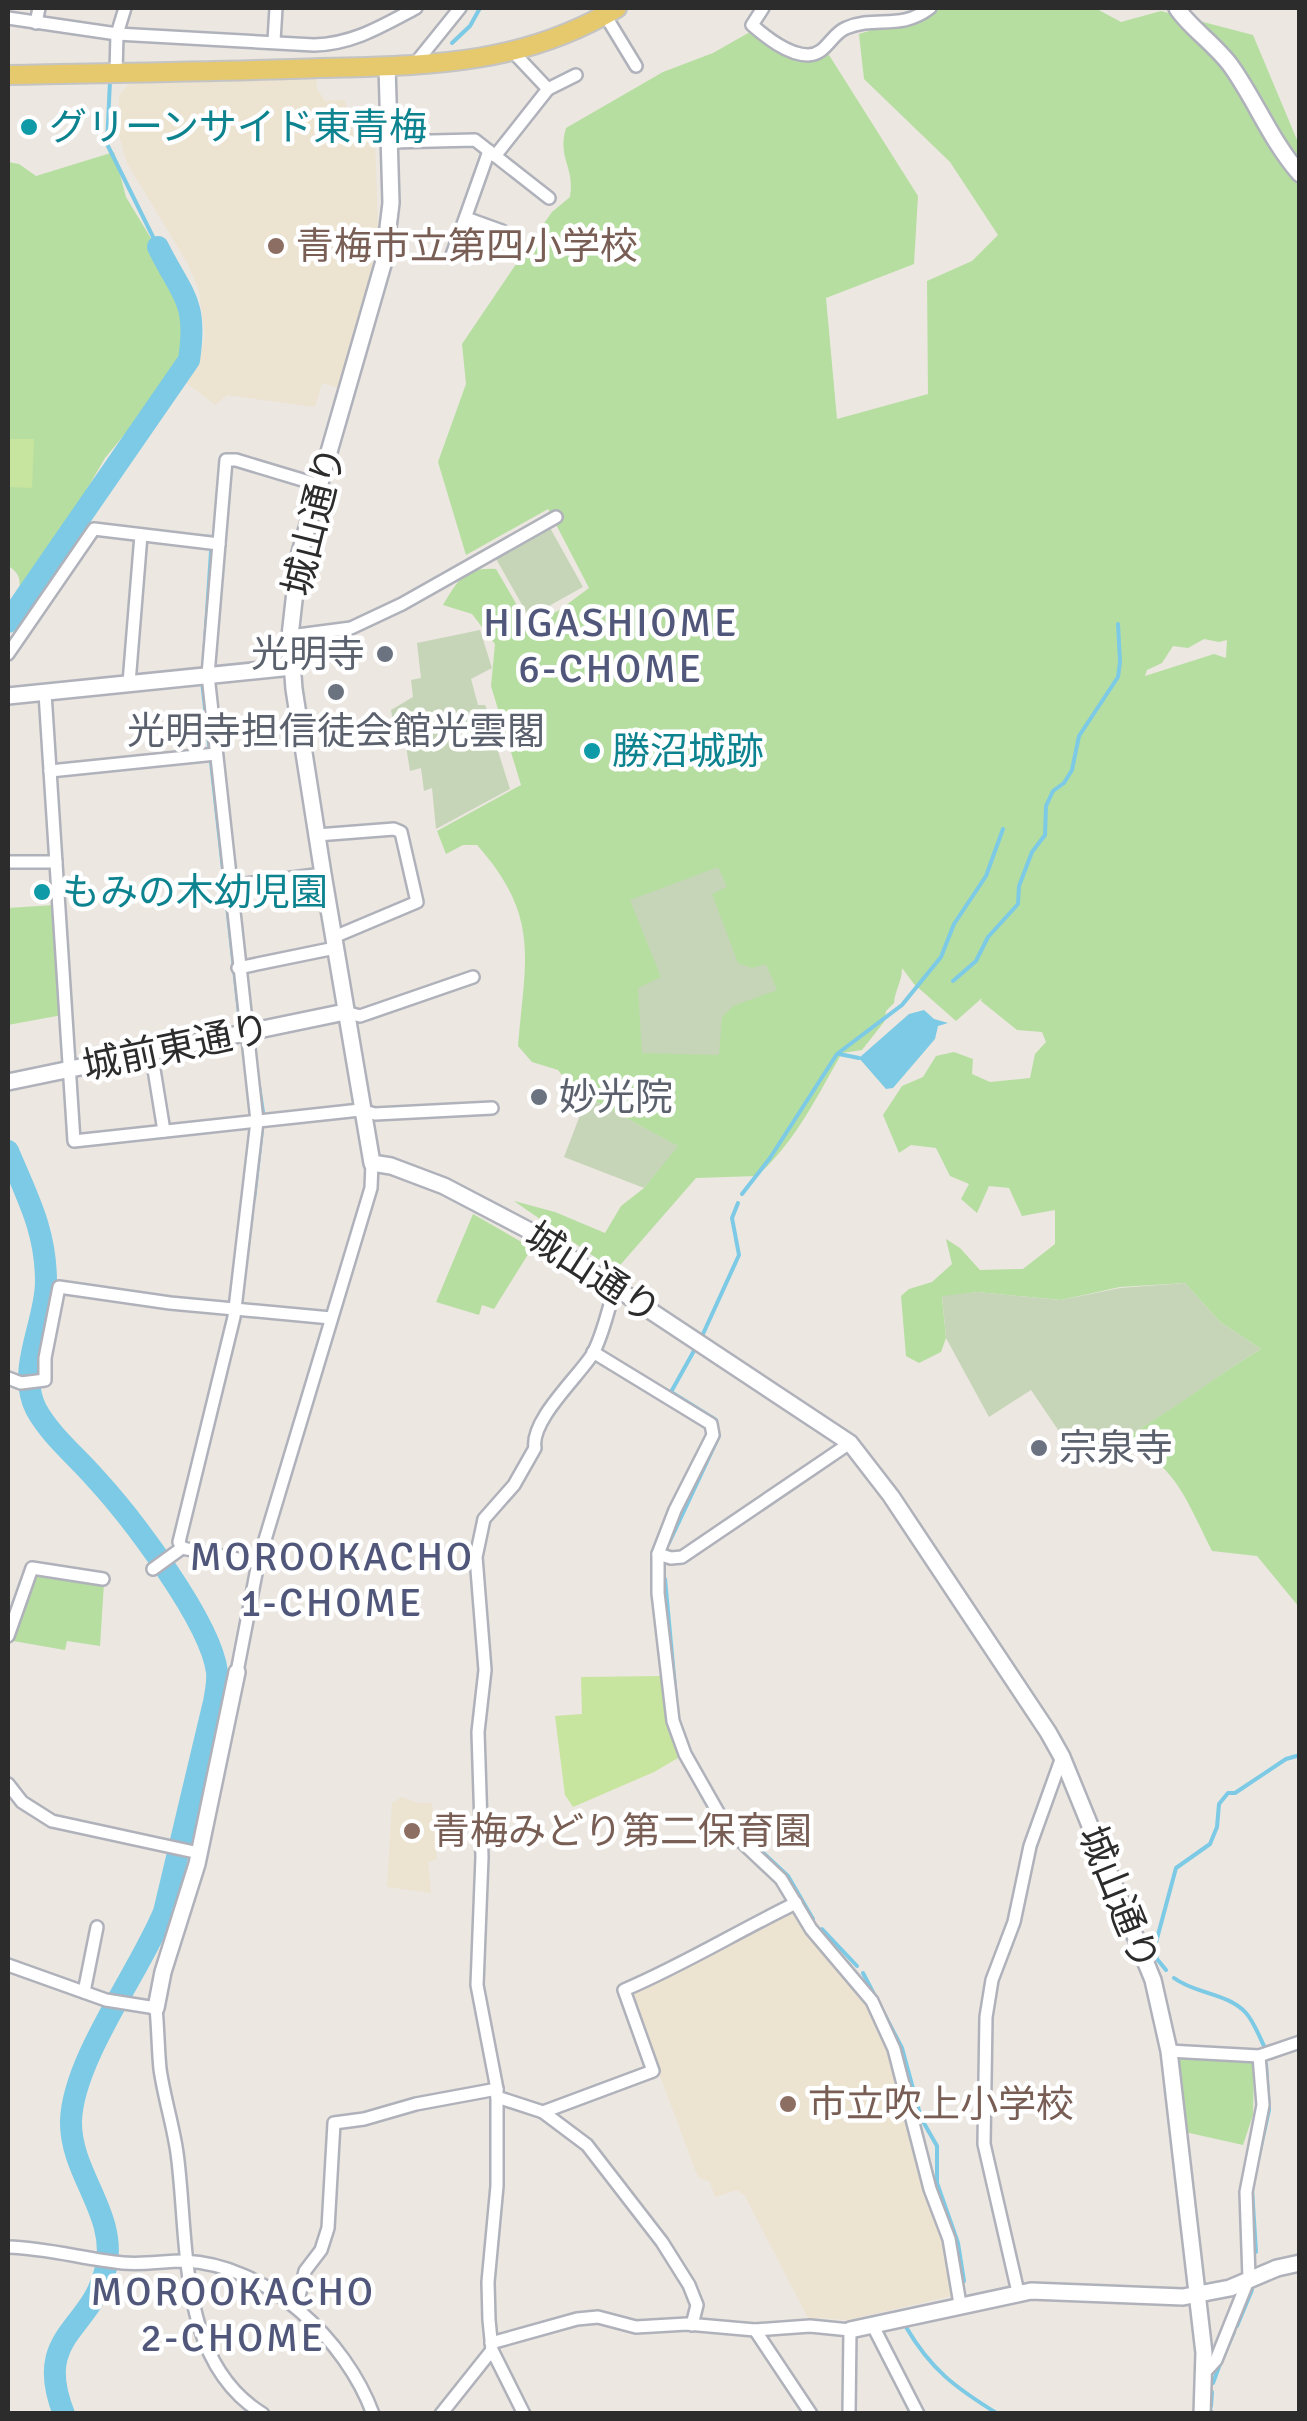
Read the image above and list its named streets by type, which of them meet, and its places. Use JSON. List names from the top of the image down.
{
  "streets": {
    "street": ["城山通り", "城前東通り"]
  },
  "crossings": [
    ["城山通り", "城前東通り"]
  ],
  "districts": ["HIGASHIOME 6-CHOME", "MOROOKACHO 1-CHOME", "MOROOKACHO 2-CHOME"],
  "places": [
    "グリーンサイド東青梅",
    "青梅市立第四小学校",
    "光明寺",
    "光明寺担信徒会館光雲閣",
    "勝沼城跡",
    "もみの木幼児園",
    "妙光院",
    "宗泉寺",
    "青梅みどり第二保育園",
    "市立吹上小学校"
  ]
}
